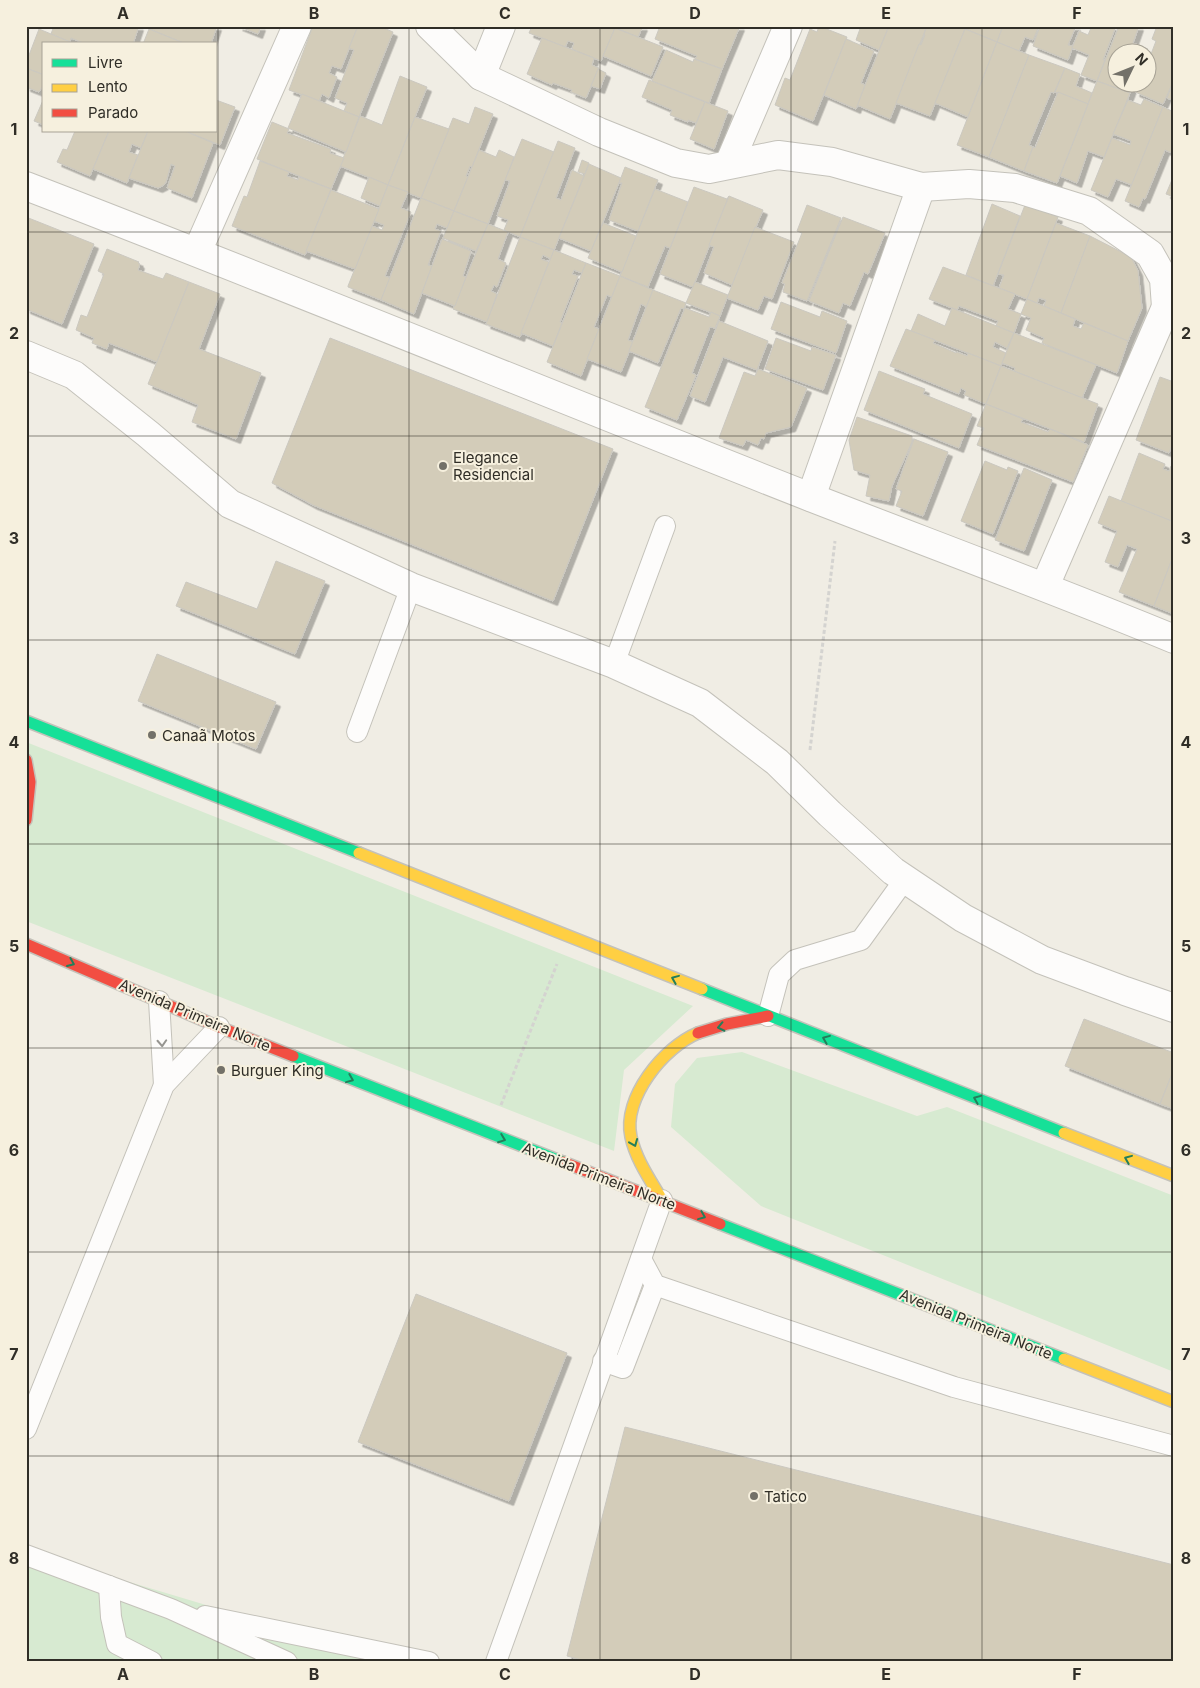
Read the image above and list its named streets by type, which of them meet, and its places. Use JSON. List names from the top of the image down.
{
  "streets": {
    "main road": ["Avenida Primeira Norte"]
  },
  "one_way": ["Avenida Primeira Norte"],
  "places": [
    "Elegance Residencial",
    "Canaã Motos",
    "Burguer King",
    "Tatico"
  ],
  "legend": ["Livre", "Lento", "Parado"],
  "north": "top right",
  "grid": {
    "columns": [
      "A",
      "B",
      "C",
      "D",
      "E",
      "F"
    ],
    "rows": [
      "1",
      "2",
      "3",
      "4",
      "5",
      "6",
      "7",
      "8"
    ]
  }
}
